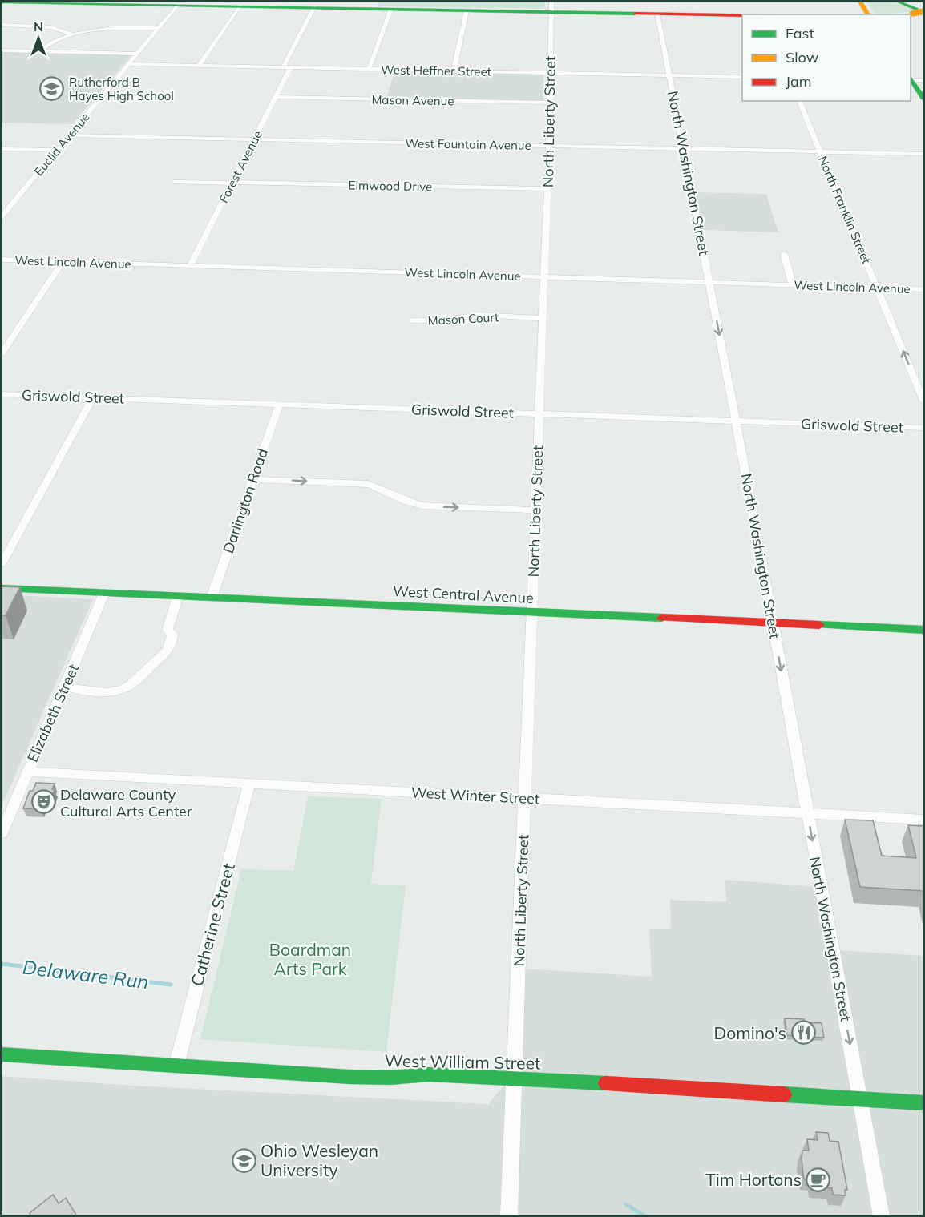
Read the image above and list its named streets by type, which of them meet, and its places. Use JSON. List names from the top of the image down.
{
  "streets": {
    "main road": ["West Central Avenue", "West William Street"],
    "street": [
      "West Heffner Street",
      "Mason Avenue",
      "North Liberty Street",
      "Euclid Avenue",
      "West Fountain Avenue",
      "Forest Avenue",
      "North Washington Street",
      "Elmwood Drive",
      "North Franklin Street",
      "West Lincoln Avenue",
      "Mason Court",
      "Griswold Street",
      "Darlington Road",
      "Elizabeth Street",
      "West Winter Street",
      "Catherine Street"
    ]
  },
  "crossings": [
    ["West Heffner Street", "North Liberty Street"],
    ["West Heffner Street", "Euclid Avenue"],
    ["West Heffner Street", "Forest Avenue"],
    ["West Heffner Street", "North Washington Street"],
    ["Mason Avenue", "North Liberty Street"],
    ["Mason Avenue", "Forest Avenue"],
    ["North Liberty Street", "West Fountain Avenue"],
    ["North Liberty Street", "Elmwood Drive"],
    ["North Liberty Street", "West Lincoln Avenue"],
    ["North Liberty Street", "Mason Court"],
    ["North Liberty Street", "Griswold Street"],
    ["North Liberty Street", "West Central Avenue"],
    ["North Liberty Street", "West Winter Street"],
    ["North Liberty Street", "West William Street"],
    ["Euclid Avenue", "West Fountain Avenue"],
    ["West Fountain Avenue", "Forest Avenue"],
    ["West Fountain Avenue", "North Washington Street"],
    ["West Fountain Avenue", "North Franklin Street"],
    ["Forest Avenue", "Elmwood Drive"],
    ["Forest Avenue", "West Lincoln Avenue"],
    ["North Washington Street", "West Lincoln Avenue"],
    ["North Washington Street", "Griswold Street"],
    ["North Washington Street", "West Central Avenue"],
    ["North Washington Street", "West Winter Street"],
    ["North Washington Street", "West William Street"],
    ["North Franklin Street", "West Lincoln Avenue"],
    ["Griswold Street", "Darlington Road"],
    ["Darlington Road", "West Central Avenue"],
    ["West Central Avenue", "Elizabeth Street"],
    ["Elizabeth Street", "West Winter Street"],
    ["West Winter Street", "Catherine Street"],
    ["Catherine Street", "West William Street"]
  ],
  "one_way": ["North Washington Street", "North Franklin Street"],
  "water": ["Delaware Run"],
  "parks": ["Boardman Arts Park"],
  "places": {
    "school or university": ["Rutherford B Hayes High School", "Ohio Wesleyan University"],
    "theatre": ["Delaware County Cultural Arts Center"],
    "restaurant": ["Domino's"],
    "cafe": ["Tim Hortons"]
  },
  "legend": ["Fast", "Slow", "Jam"],
  "north": "top"
}
